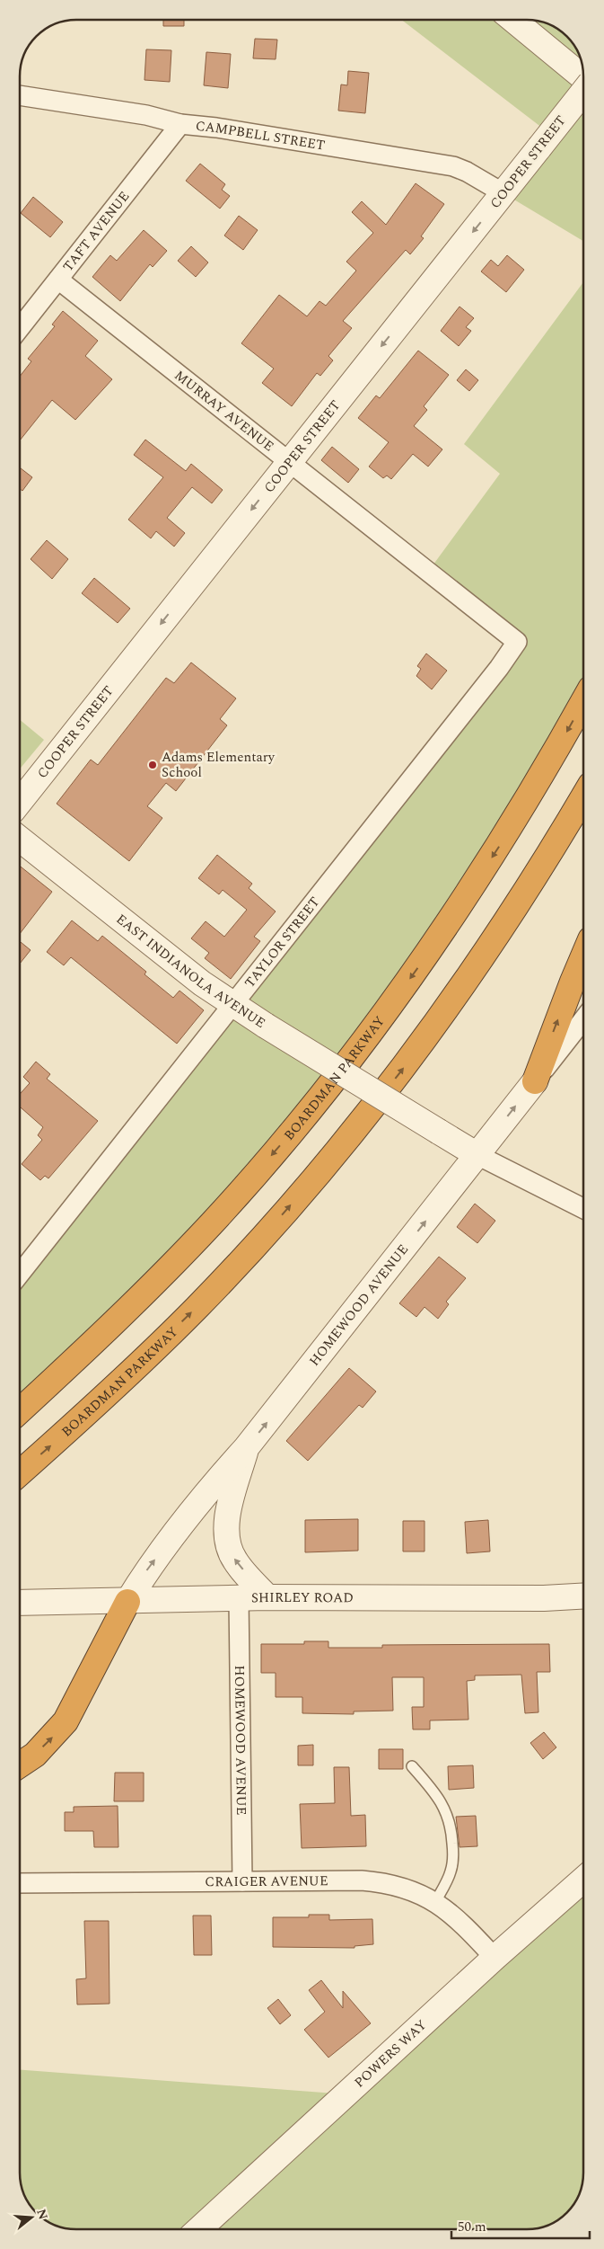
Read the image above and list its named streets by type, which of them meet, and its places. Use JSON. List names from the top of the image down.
{
  "streets": {
    "highway": ["BOARDMAN PARKWAY"],
    "street": [
      "CAMPBELL STREET",
      "COOPER STREET",
      "TAFT AVENUE",
      "MURRAY AVENUE",
      "TAYLOR STREET",
      "EAST INDIANOLA AVENUE",
      "HOMEWOOD AVENUE",
      "SHIRLEY ROAD",
      "CRAIGER AVENUE",
      "POWERS WAY"
    ]
  },
  "crossings": [
    ["CAMPBELL STREET", "COOPER STREET"],
    ["CAMPBELL STREET", "TAFT AVENUE"],
    ["COOPER STREET", "MURRAY AVENUE"],
    ["TAFT AVENUE", "MURRAY AVENUE"],
    ["MURRAY AVENUE", "TAYLOR STREET"],
    ["TAYLOR STREET", "EAST INDIANOLA AVENUE"],
    ["EAST INDIANOLA AVENUE", "HOMEWOOD AVENUE"],
    ["HOMEWOOD AVENUE", "SHIRLEY ROAD"],
    ["HOMEWOOD AVENUE", "CRAIGER AVENUE"],
    ["CRAIGER AVENUE", "POWERS WAY"]
  ],
  "one_way": ["COOPER STREET", "HOMEWOOD AVENUE"],
  "places": ["Adams Elementary School"],
  "scale_bar": "50 m",
  "north": "right"
}
